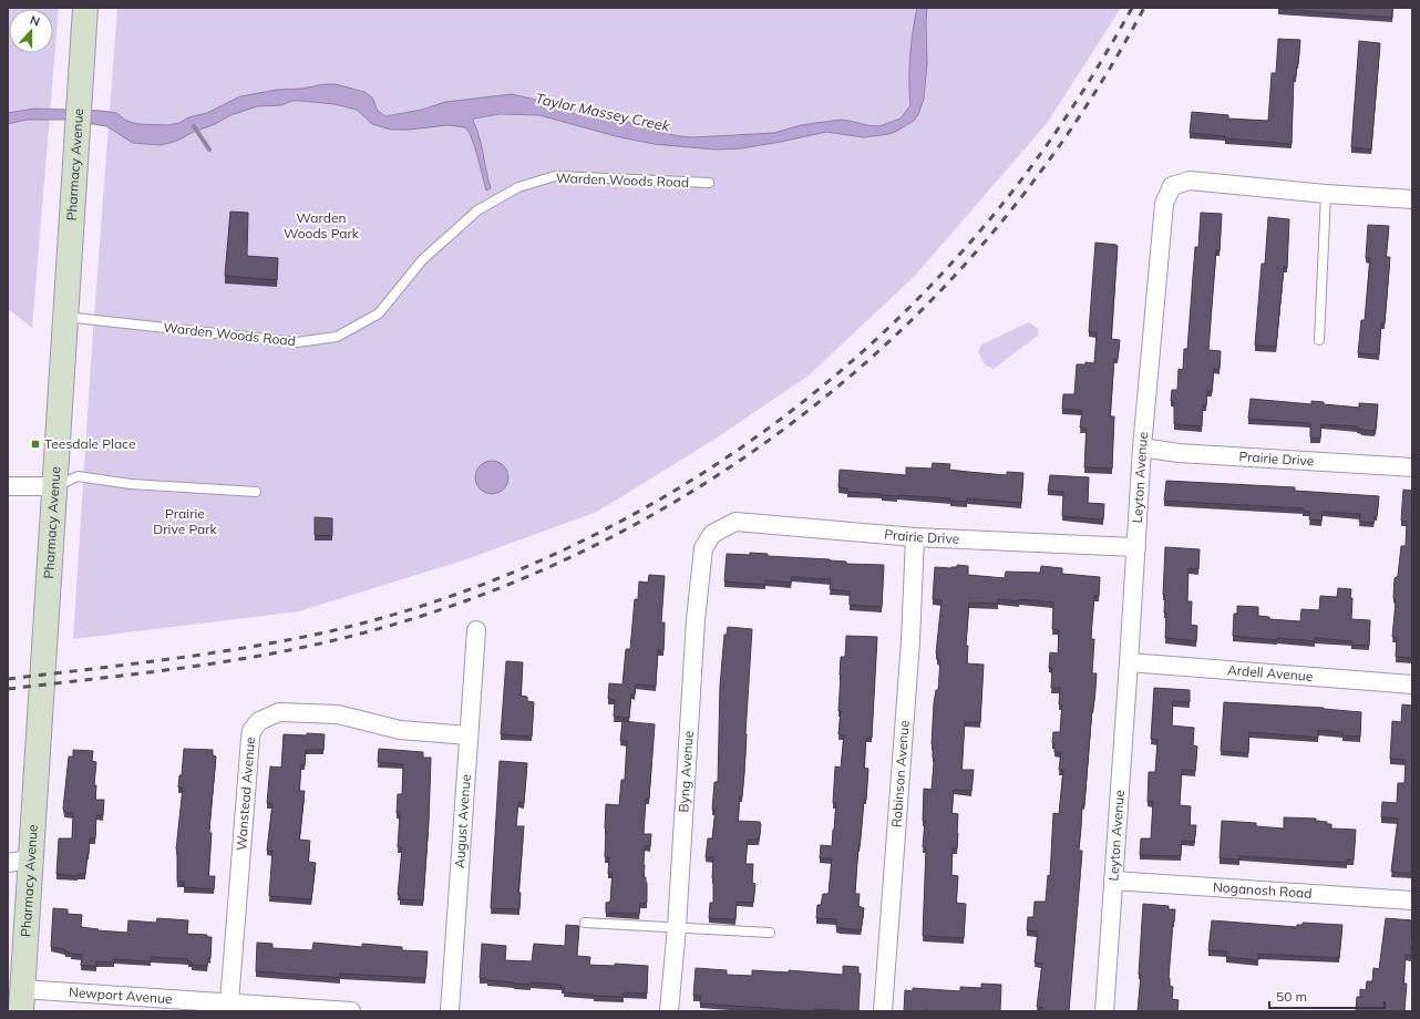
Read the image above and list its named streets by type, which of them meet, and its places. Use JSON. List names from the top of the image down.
{
  "streets": {
    "street": [
      "Pharmacy Avenue",
      "Prairie Drive",
      "Leyton Avenue",
      "Ardell Avenue",
      "Byng Avenue",
      "Robinson Avenue",
      "Wanstead Avenue",
      "August Avenue",
      "Noganosh Road",
      "Newport Avenue"
    ],
    "lane": ["Warden Woods Road"]
  },
  "crossings": [
    ["Pharmacy Avenue", "Warden Woods Road"],
    ["Pharmacy Avenue", "Newport Avenue"],
    ["Prairie Drive", "Leyton Avenue"],
    ["Prairie Drive", "Byng Avenue"],
    ["Prairie Drive", "Robinson Avenue"],
    ["Leyton Avenue", "Ardell Avenue"],
    ["Leyton Avenue", "Noganosh Road"],
    ["Wanstead Avenue", "August Avenue"],
    ["Wanstead Avenue", "Newport Avenue"]
  ],
  "water": ["Taylor Massey Creek"],
  "parks": ["Warden Woods Park", "Prairie Drive Park"],
  "places": {
    "transit": ["Teesdale Place"]
  },
  "scale_bar": "50 m",
  "north": "top"
}
